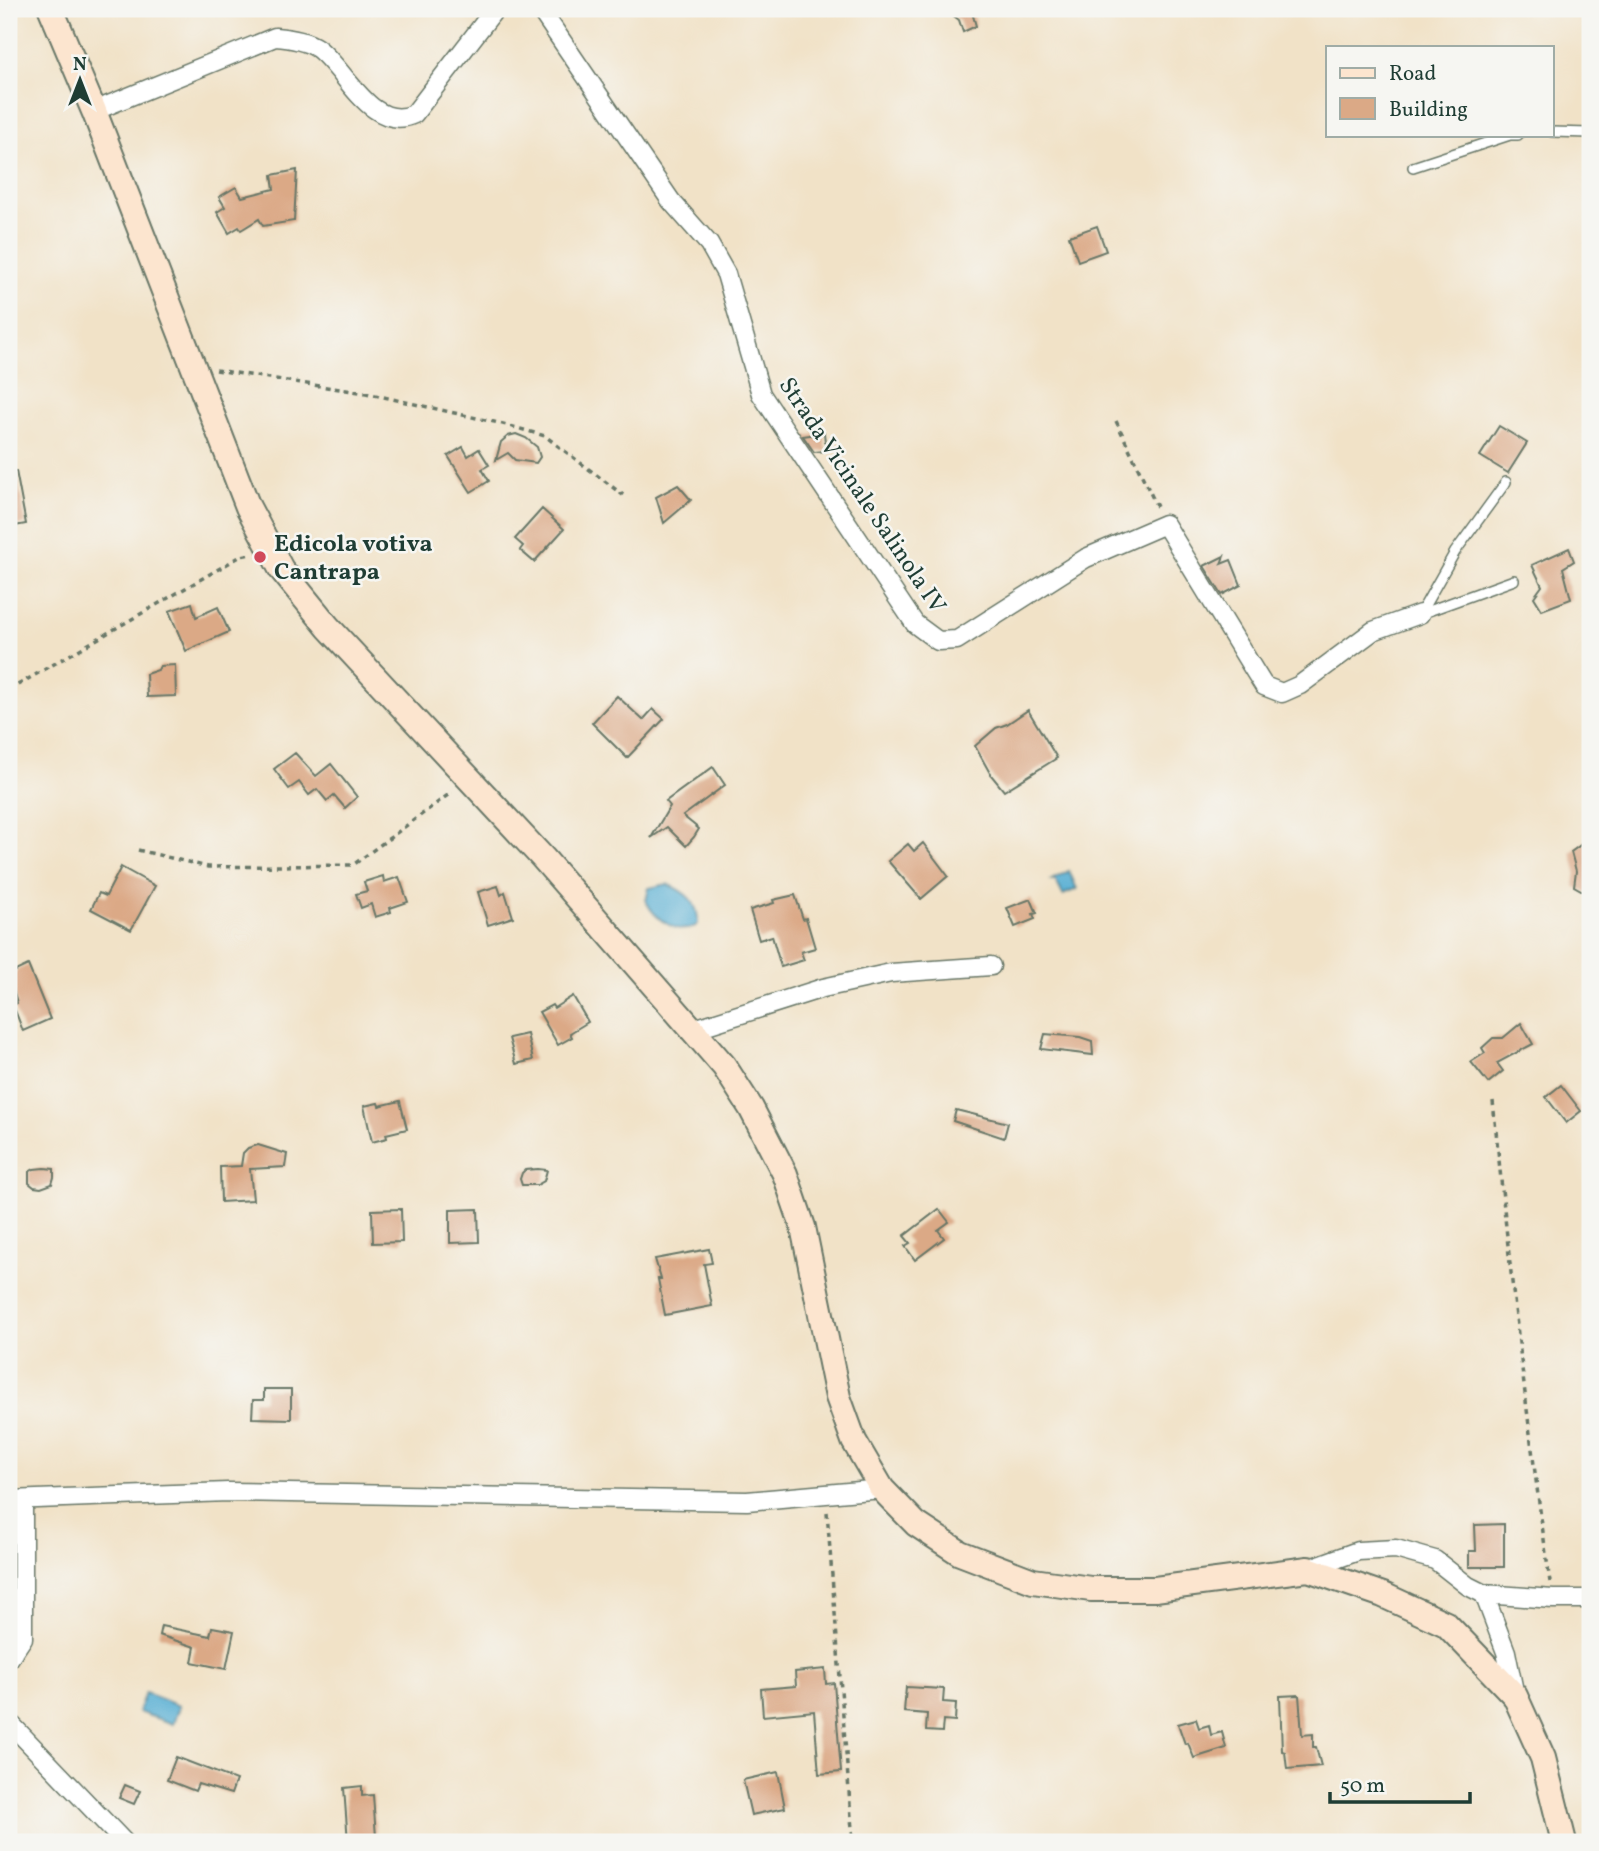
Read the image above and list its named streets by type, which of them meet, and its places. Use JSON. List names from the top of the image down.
{
  "streets": {
    "street": ["Strada Vicinale Salinola IV"]
  },
  "places": ["Edicola votiva Cantrapa"],
  "legend": ["Road", "Building"],
  "scale_bar": "50 m",
  "north": "top"
}
